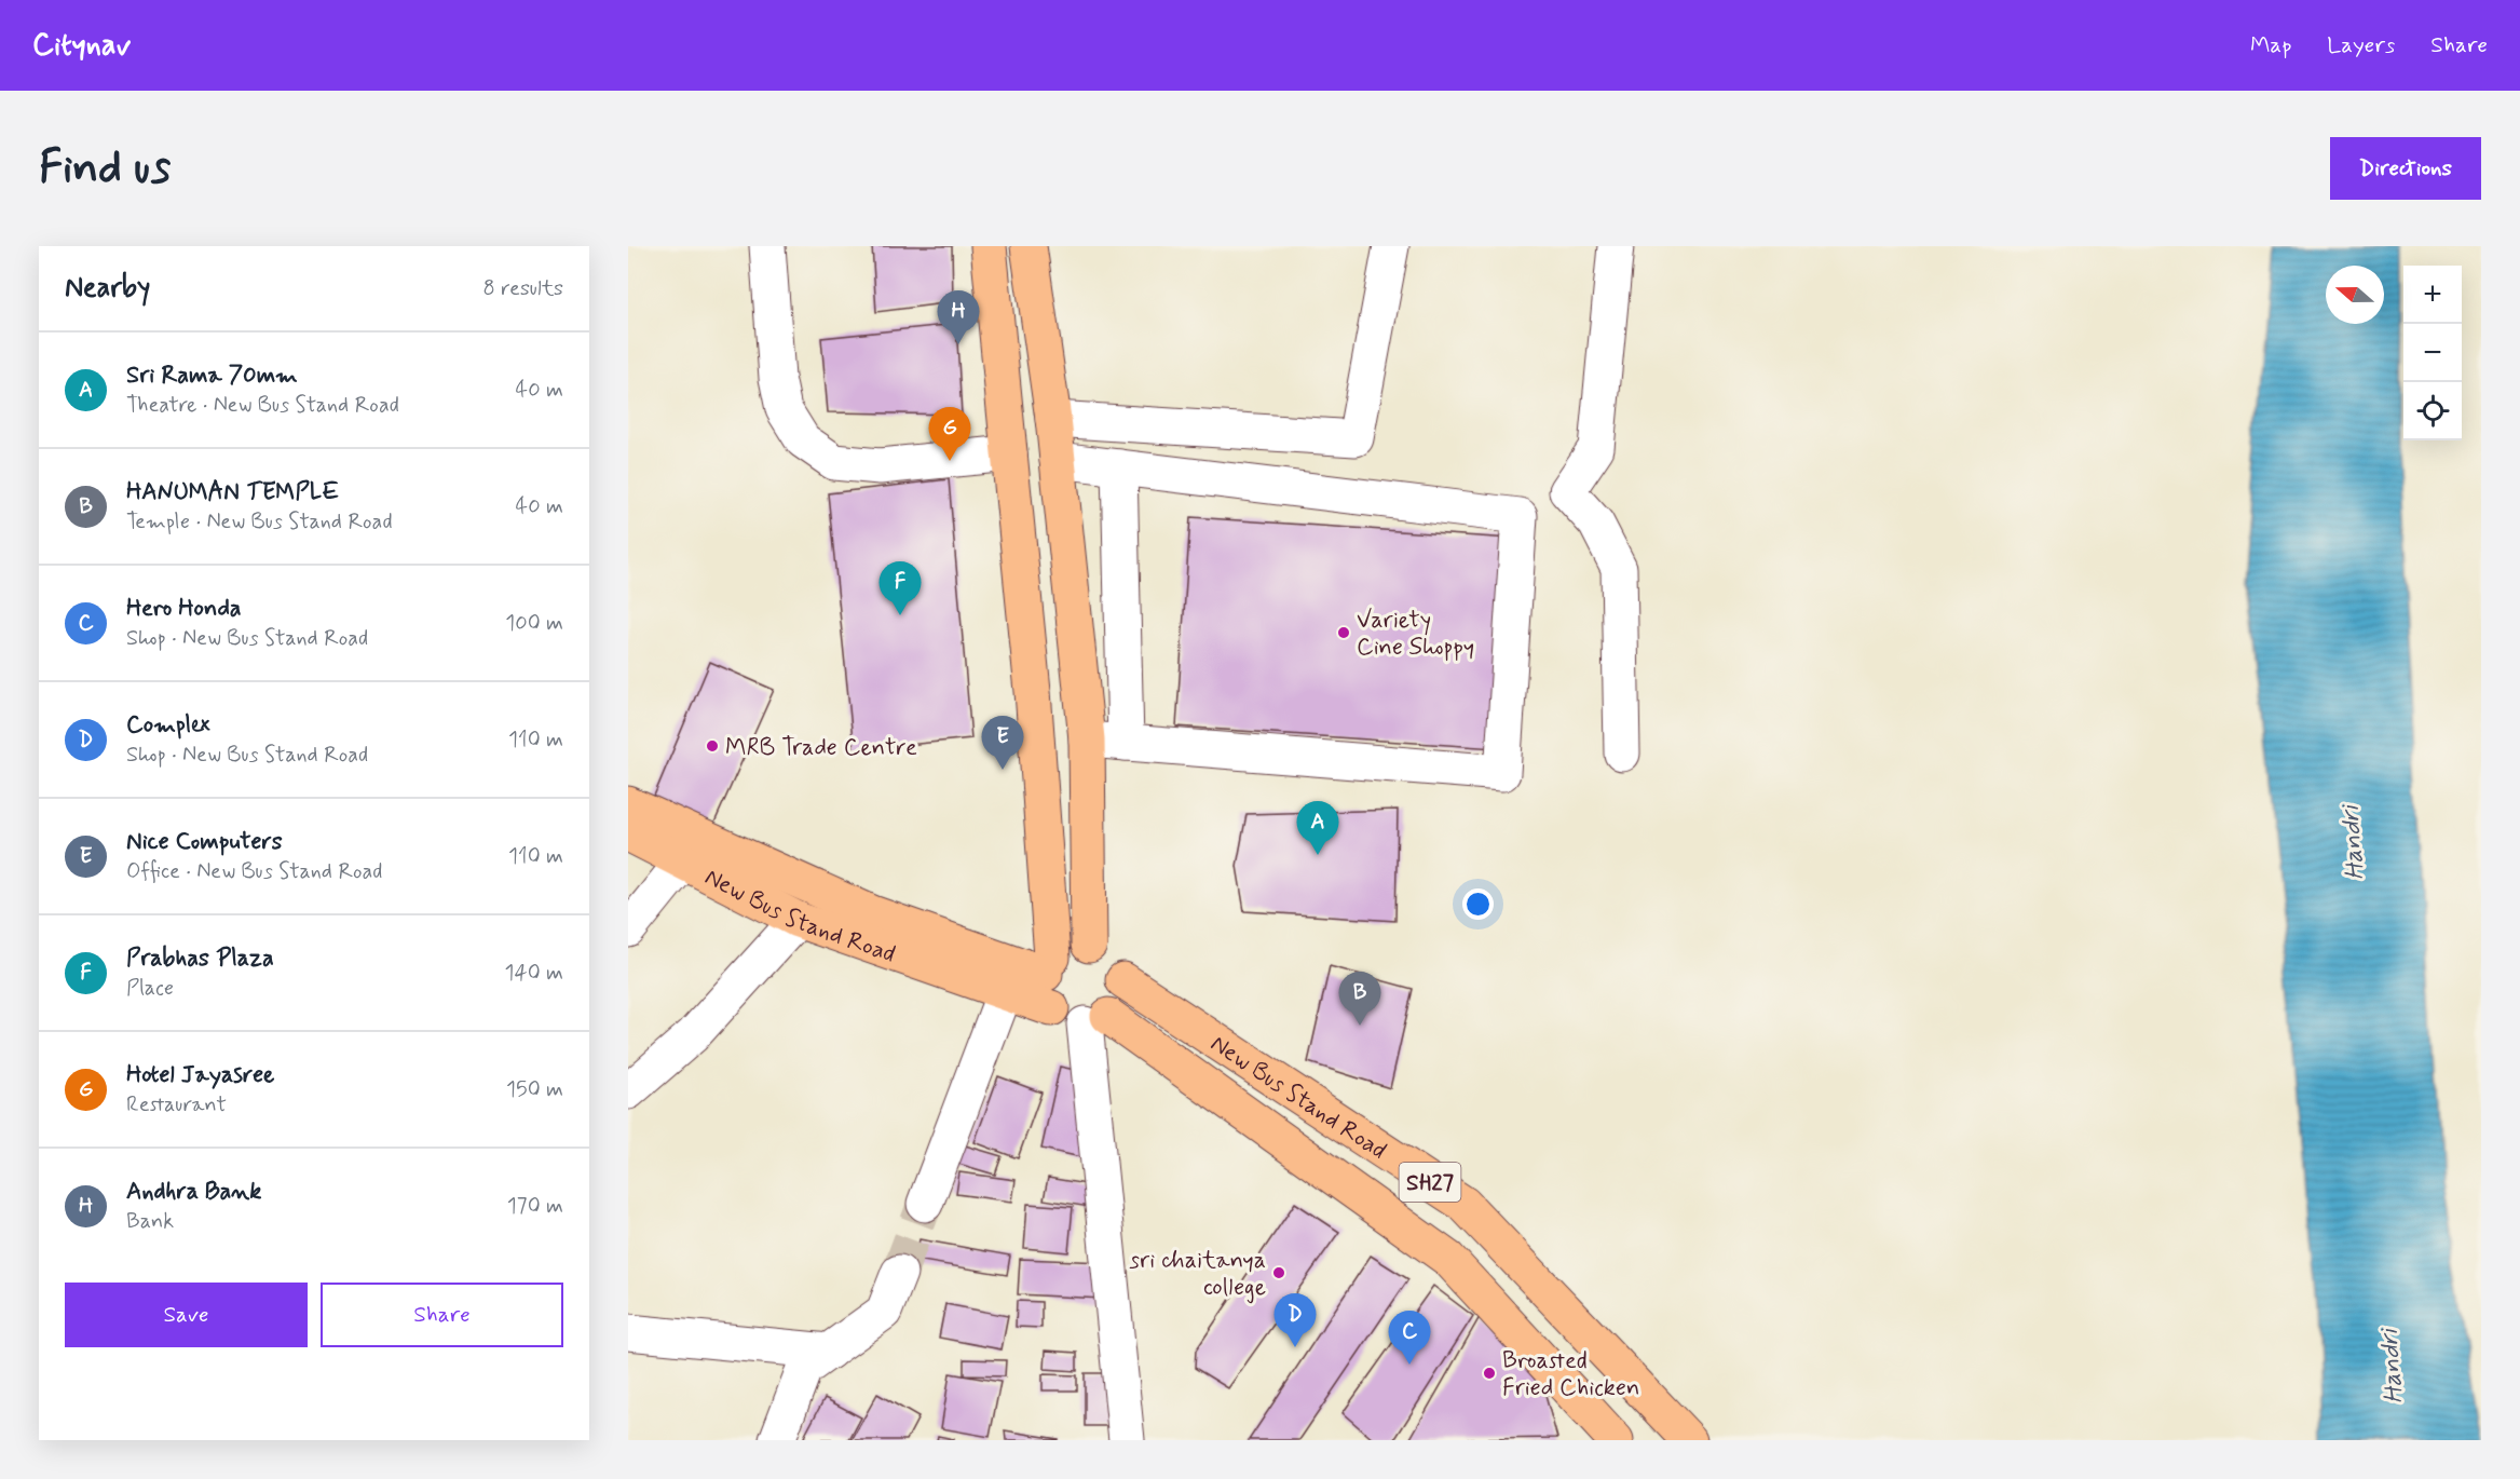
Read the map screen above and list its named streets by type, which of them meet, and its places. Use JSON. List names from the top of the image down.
{
  "streets": {
    "main road": ["New Bus Stand Road", "SH27"]
  },
  "water": ["Handri"],
  "places": [
    "Variety Cine Shoppy",
    "MRB Trade Centre",
    "sri chaitanya college",
    "Broasted Fried Chicken"
  ],
  "north": "left",
  "page": {
    "header": "Citynav",
    "nav": ["Map", "Layers", "Share"],
    "buttons": [
      "Directions",
      ["Save", "Share"]
    ],
    "title": "Find us",
    "heading": ["Nearby", "8 results"],
    "map_buttons": ["+", "−"],
    "pins": [
      "H",
      "G",
      "F",
      "E",
      "A",
      "B",
      "D",
      "C"
    ],
    "list": [
      {
        "mark": "A",
        "name": "Sri Rama 70mm",
        "note": "Theatre · New Bus Stand Road",
        "value": "40 m"
      },
      {
        "mark": "B",
        "name": "HANUMAN TEMPLE",
        "note": "Temple · New Bus Stand Road",
        "value": "40 m"
      },
      {
        "mark": "C",
        "name": "Hero Honda",
        "note": "Shop · New Bus Stand Road",
        "value": "100 m"
      },
      {
        "mark": "D",
        "name": "Complex",
        "note": "Shop · New Bus Stand Road",
        "value": "110 m"
      },
      {
        "mark": "E",
        "name": "Nice Computers",
        "note": "Office · New Bus Stand Road",
        "value": "110 m"
      },
      {
        "mark": "F",
        "name": "Prabhas Plaza",
        "note": "Place",
        "value": "140 m"
      },
      {
        "mark": "G",
        "name": "Hotel Jayasree",
        "note": "Restaurant",
        "value": "150 m"
      },
      {
        "mark": "H",
        "name": "Andhra Bank",
        "note": "Bank",
        "value": "170 m"
      }
    ]
  }
}
